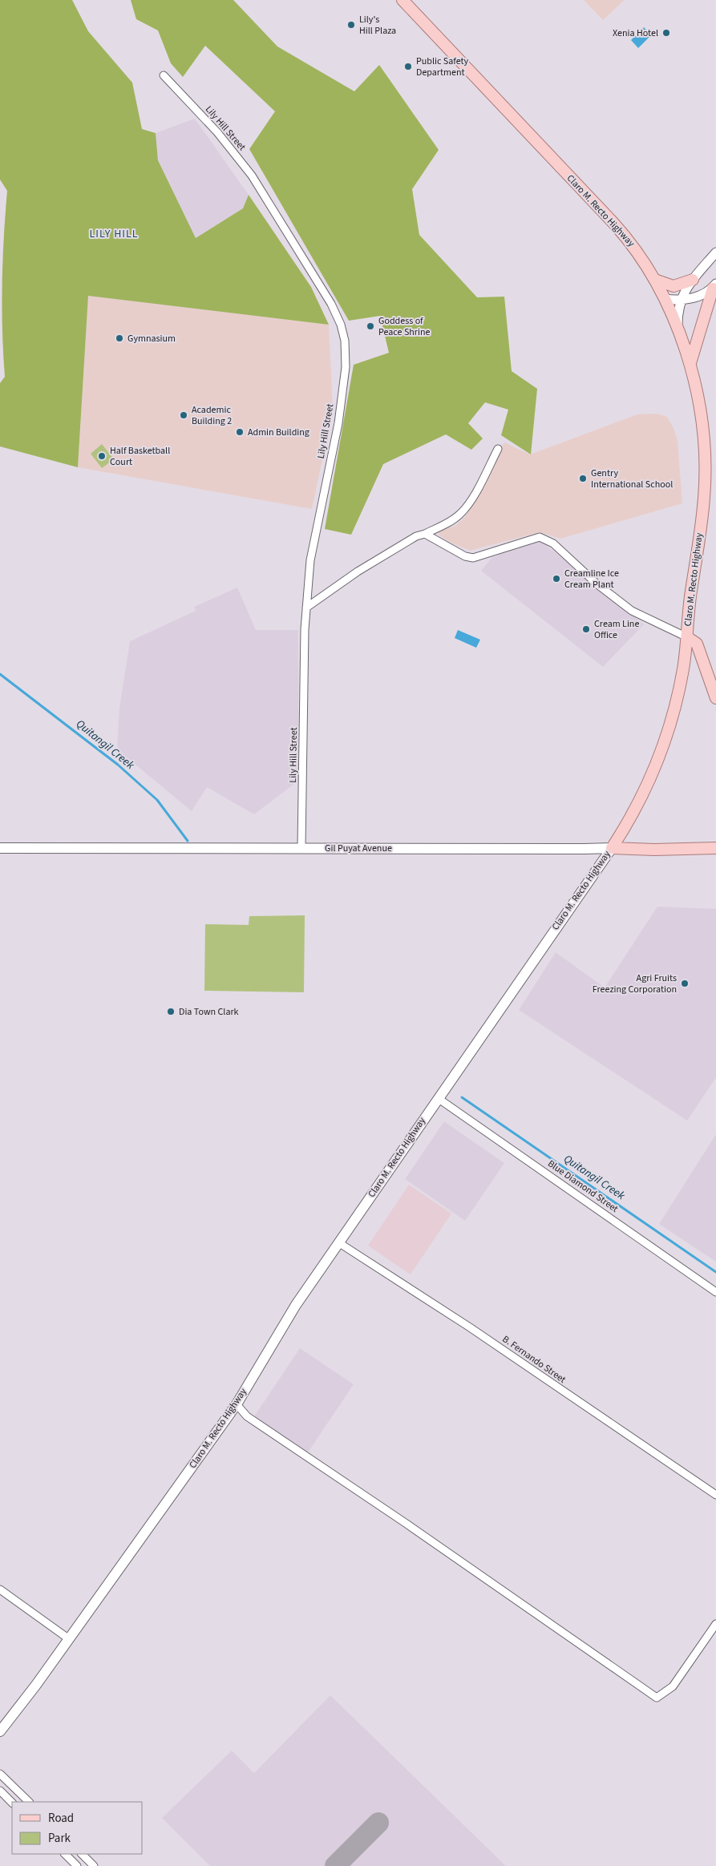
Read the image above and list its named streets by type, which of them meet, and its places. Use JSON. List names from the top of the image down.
{
  "streets": {
    "main road": ["Claro M. Recto Highway", "Gil Puyat Avenue"],
    "street": ["Lily Hill Street", "Blue Diamond Street", "B. Fernando Street"]
  },
  "crossings": [
    ["Lily Hill Street", "Gil Puyat Avenue"],
    ["Claro M. Recto Highway", "Gil Puyat Avenue"],
    ["Claro M. Recto Highway", "Blue Diamond Street"],
    ["Claro M. Recto Highway", "B. Fernando Street"]
  ],
  "districts": ["LILY HILL"],
  "water": ["Quitangil Creek"],
  "places": [
    "Lily's Hill Plaza",
    "Xenia Hotel",
    "Public Safety Department",
    "Goddess of Peace Shrine",
    "Gymnasium",
    "Academic Building 2",
    "Admin Building",
    "Half Basketball Court",
    "Gentry International School",
    "Creamline Ice Cream Plant",
    "Cream Line Office",
    "Agri Fruits Freezing Corporation",
    "Dia Town Clark"
  ],
  "legend": ["Road", "Park"]
}
